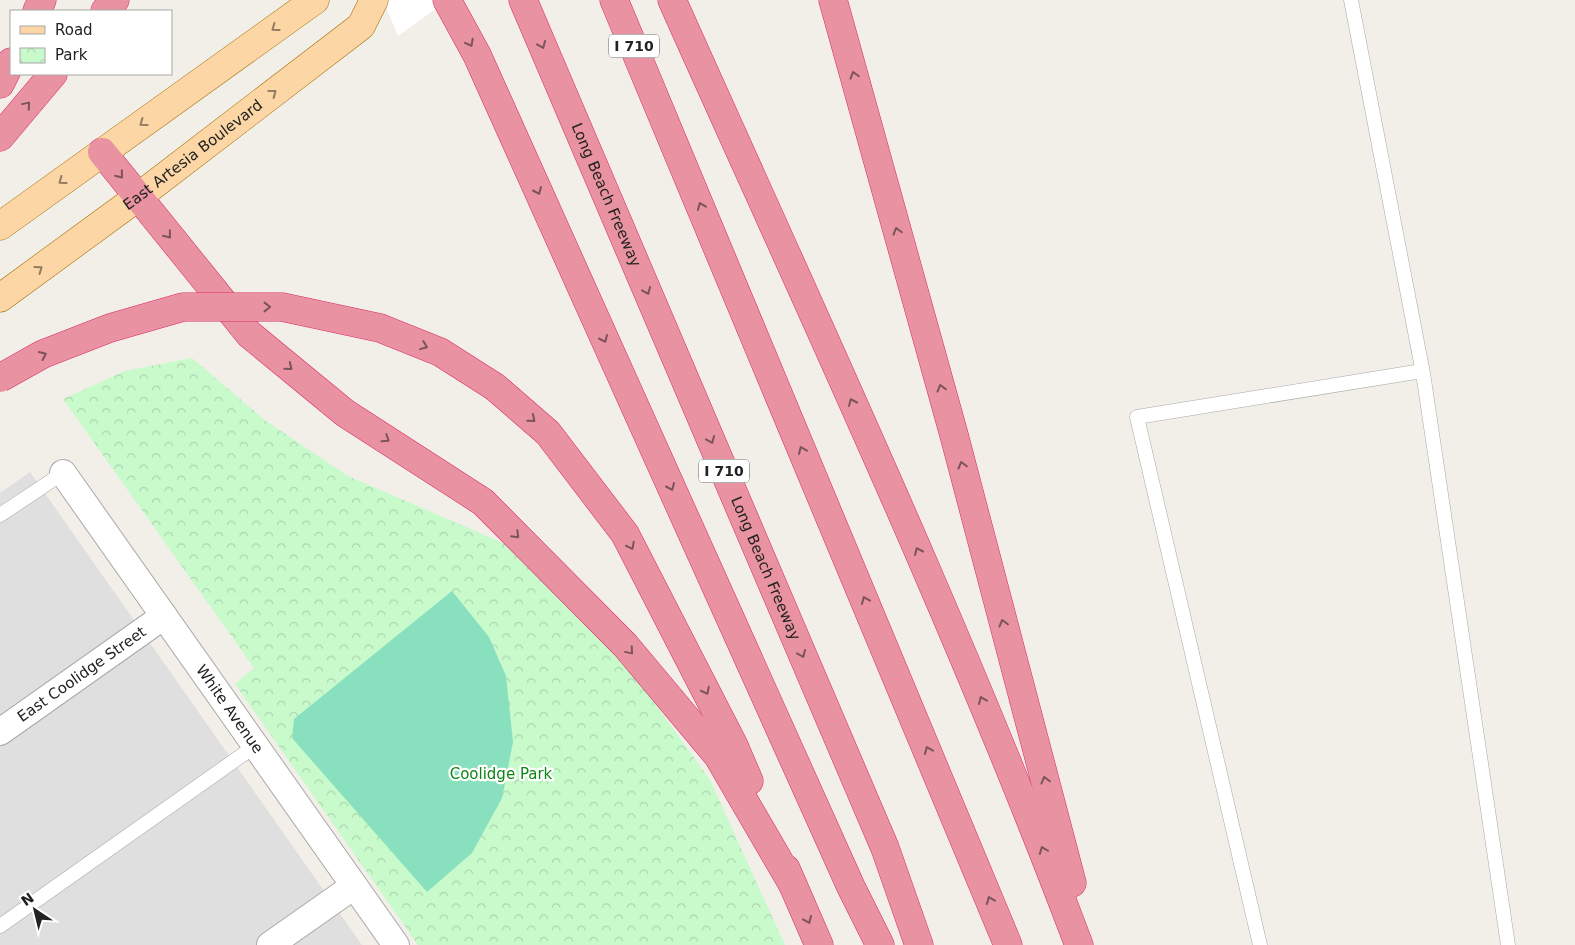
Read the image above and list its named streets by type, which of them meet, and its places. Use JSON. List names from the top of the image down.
{
  "streets": {
    "highway": ["I 710", "Long Beach Freeway"],
    "main road": ["East Artesia Boulevard"],
    "street": ["East Coolidge Street", "White Avenue"]
  },
  "crossings": [
    ["East Coolidge Street", "White Avenue"]
  ],
  "parks": ["Coolidge Park"],
  "legend": ["Road", "Park"],
  "north": "top left"
}
